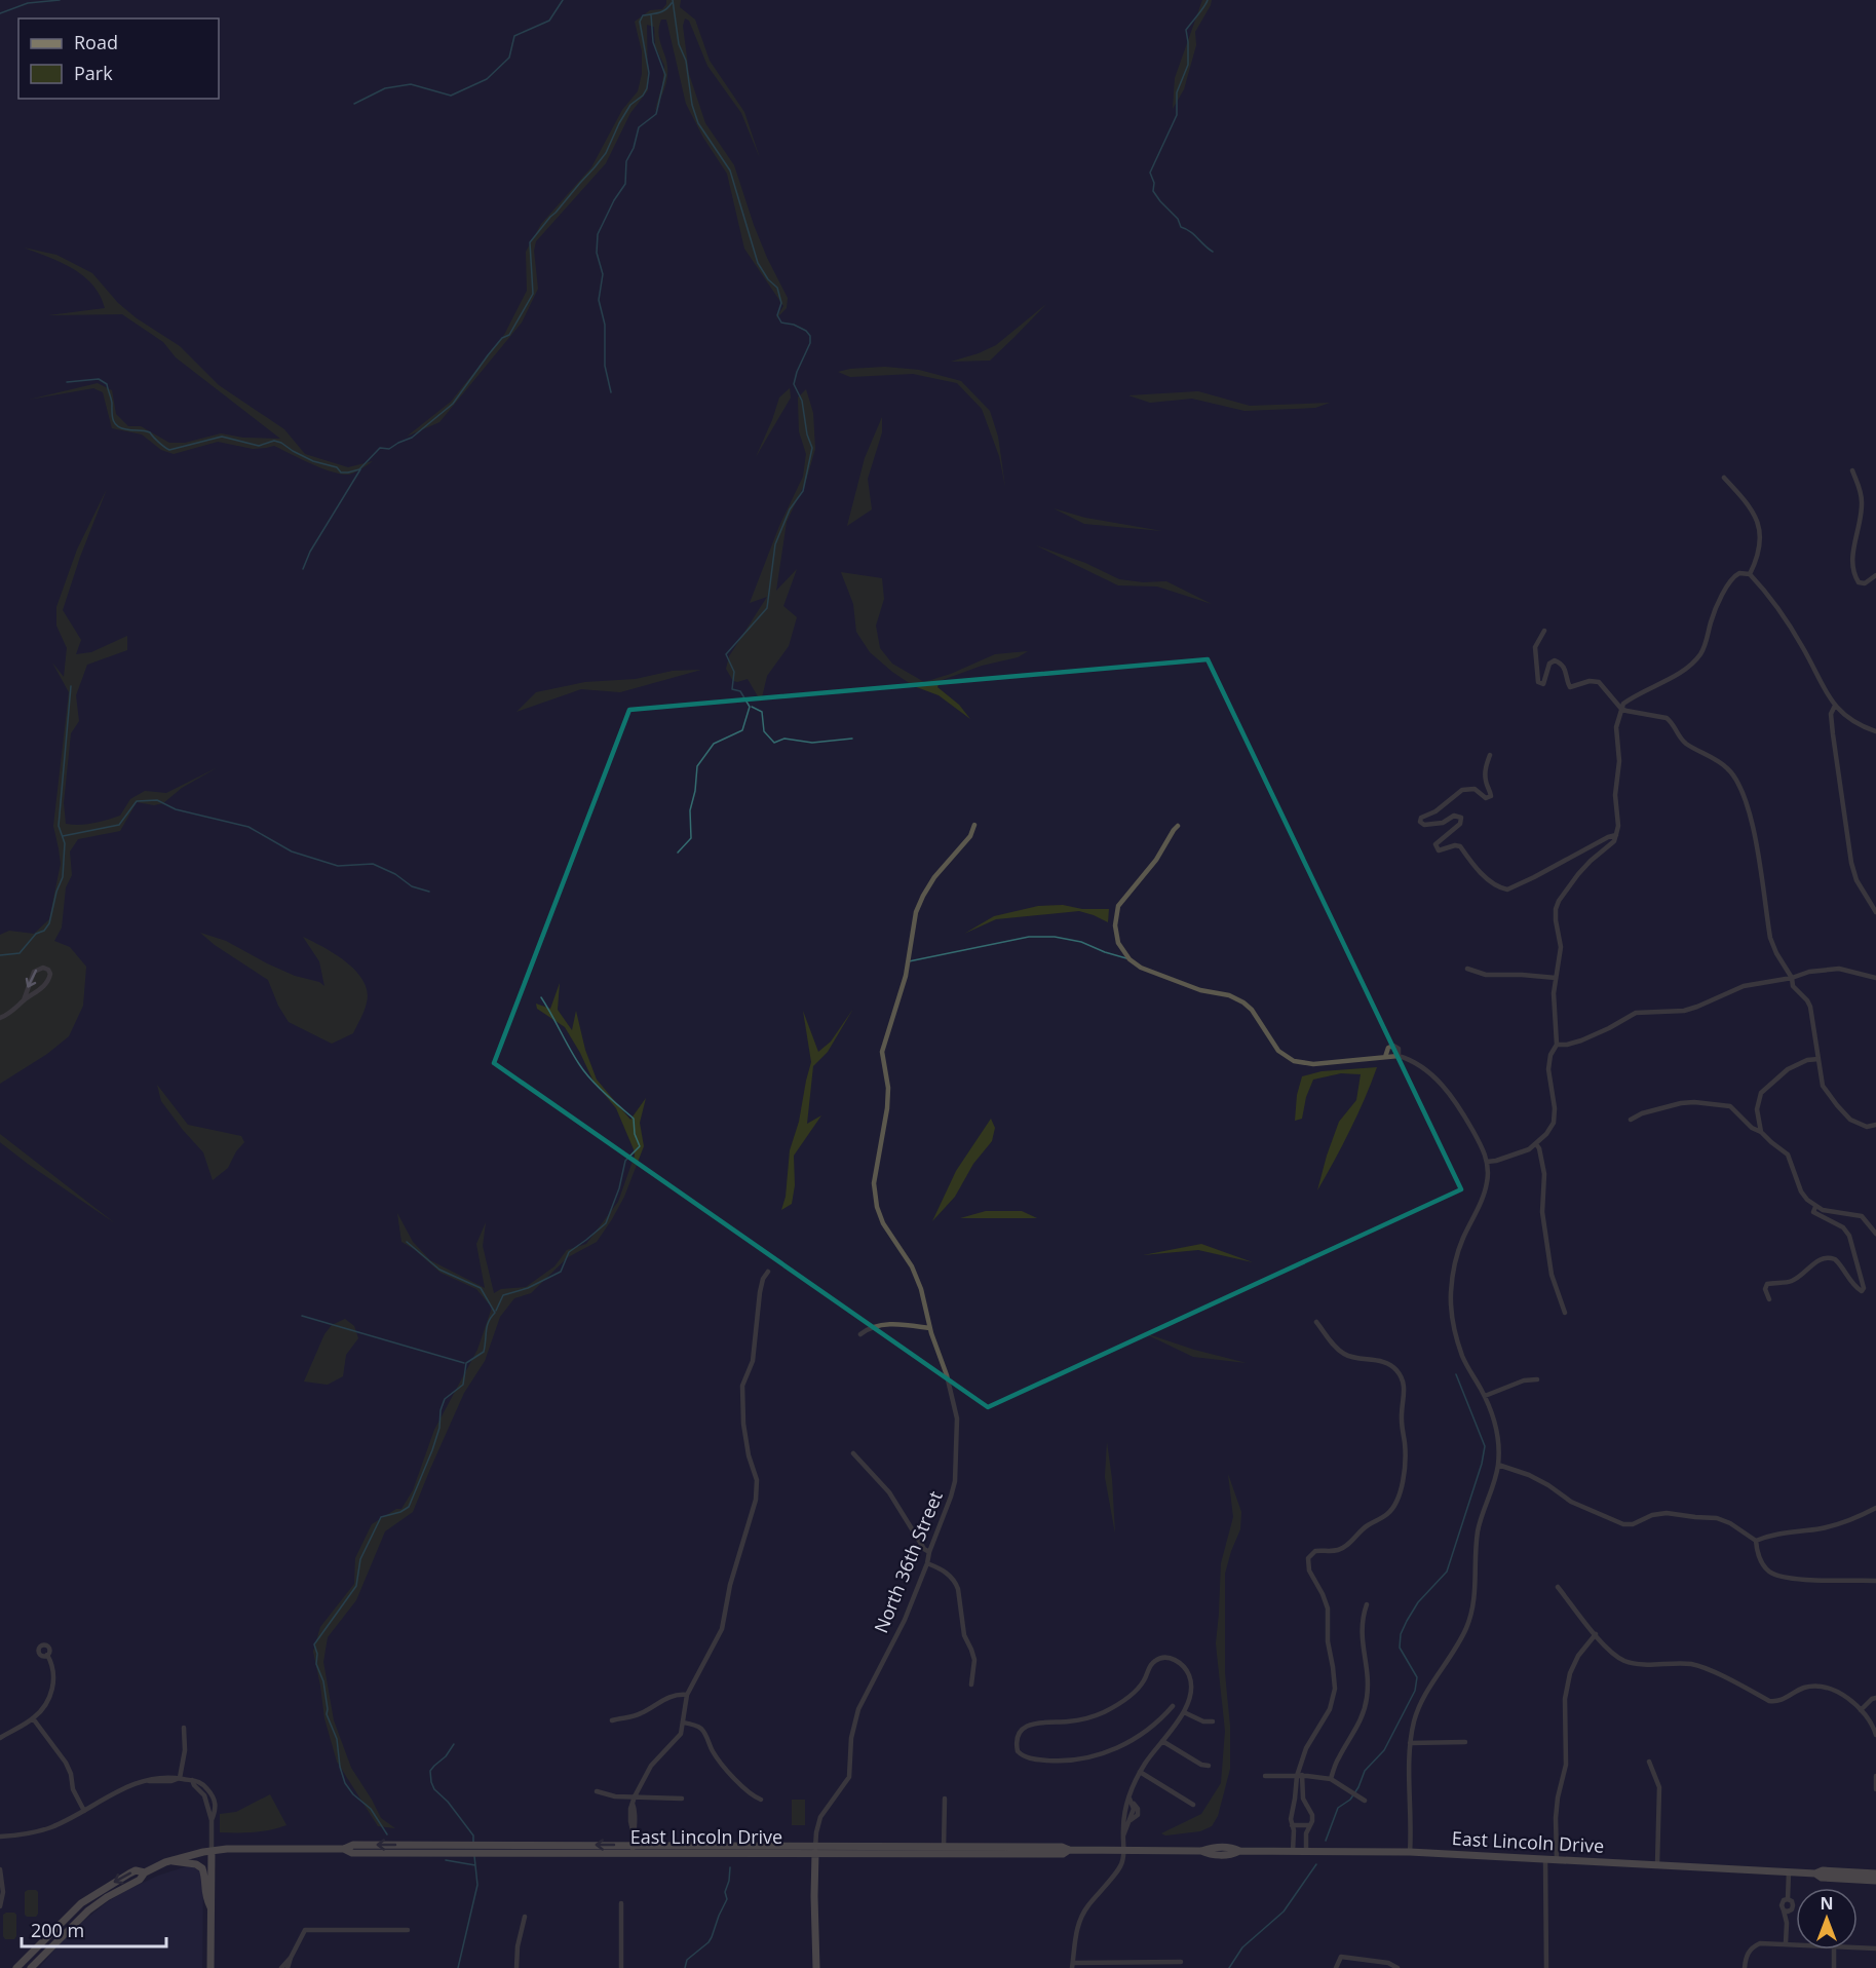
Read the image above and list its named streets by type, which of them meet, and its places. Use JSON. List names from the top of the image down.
{
  "streets": {
    "main road": ["East Lincoln Drive"],
    "street": ["North 36th Street"]
  },
  "crossings": [
    ["North 36th Street", "East Lincoln Drive"]
  ],
  "legend": ["Road", "Park"],
  "scale_bar": "200 m",
  "north": "top"
}
